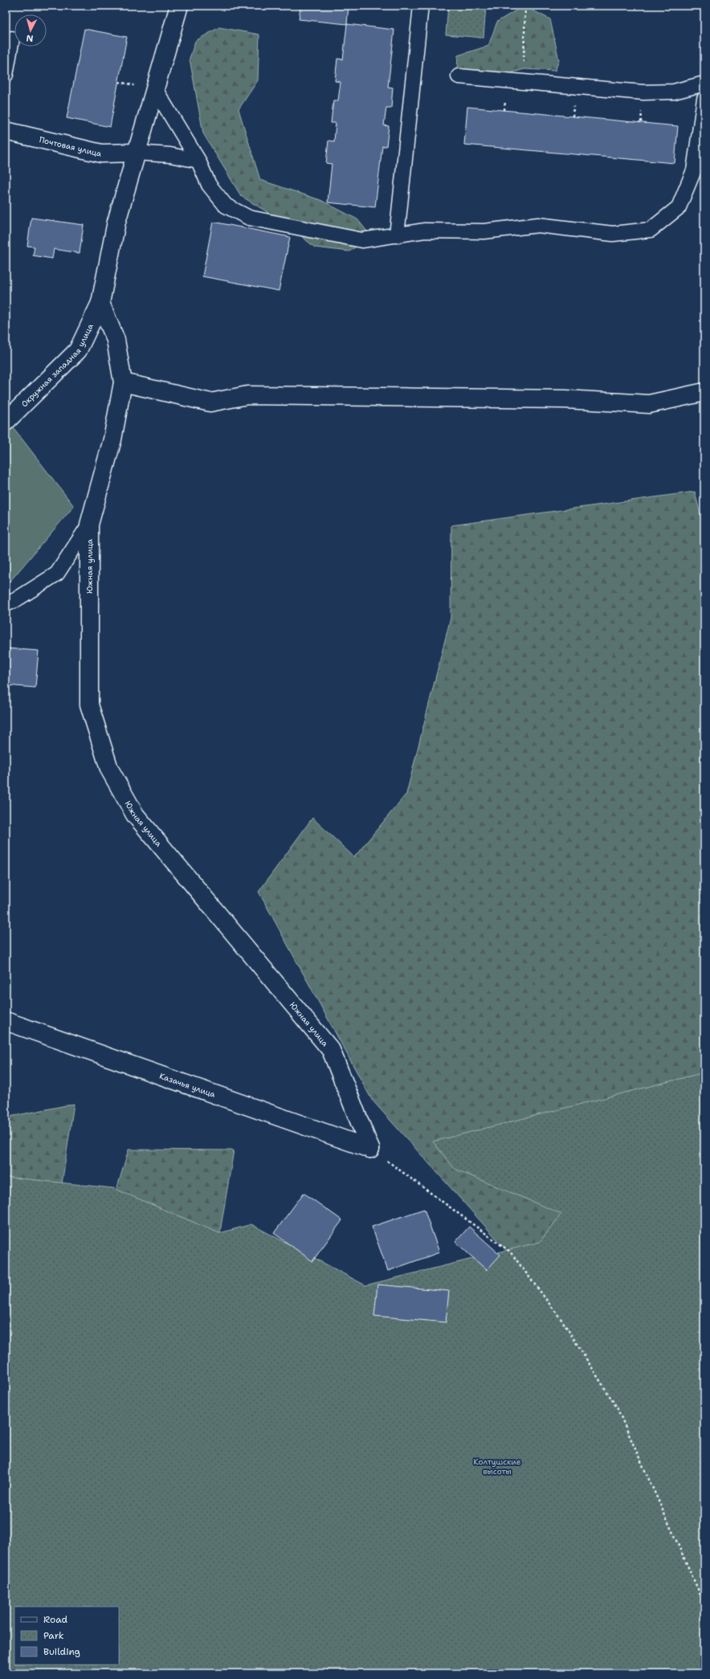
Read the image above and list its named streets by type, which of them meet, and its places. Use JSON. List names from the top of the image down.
{
  "streets": {
    "street": [
      "Почтовая улица",
      "Окружная западная улица",
      "Южная улица",
      "Казачья улица"
    ]
  },
  "crossings": [
    ["Почтовая улица", "Окружная западная улица"],
    ["Южная улица", "Казачья улица"]
  ],
  "parks": ["Колтушские высоты"],
  "legend": ["Road", "Park", "Building"],
  "north": "bottom"
}
